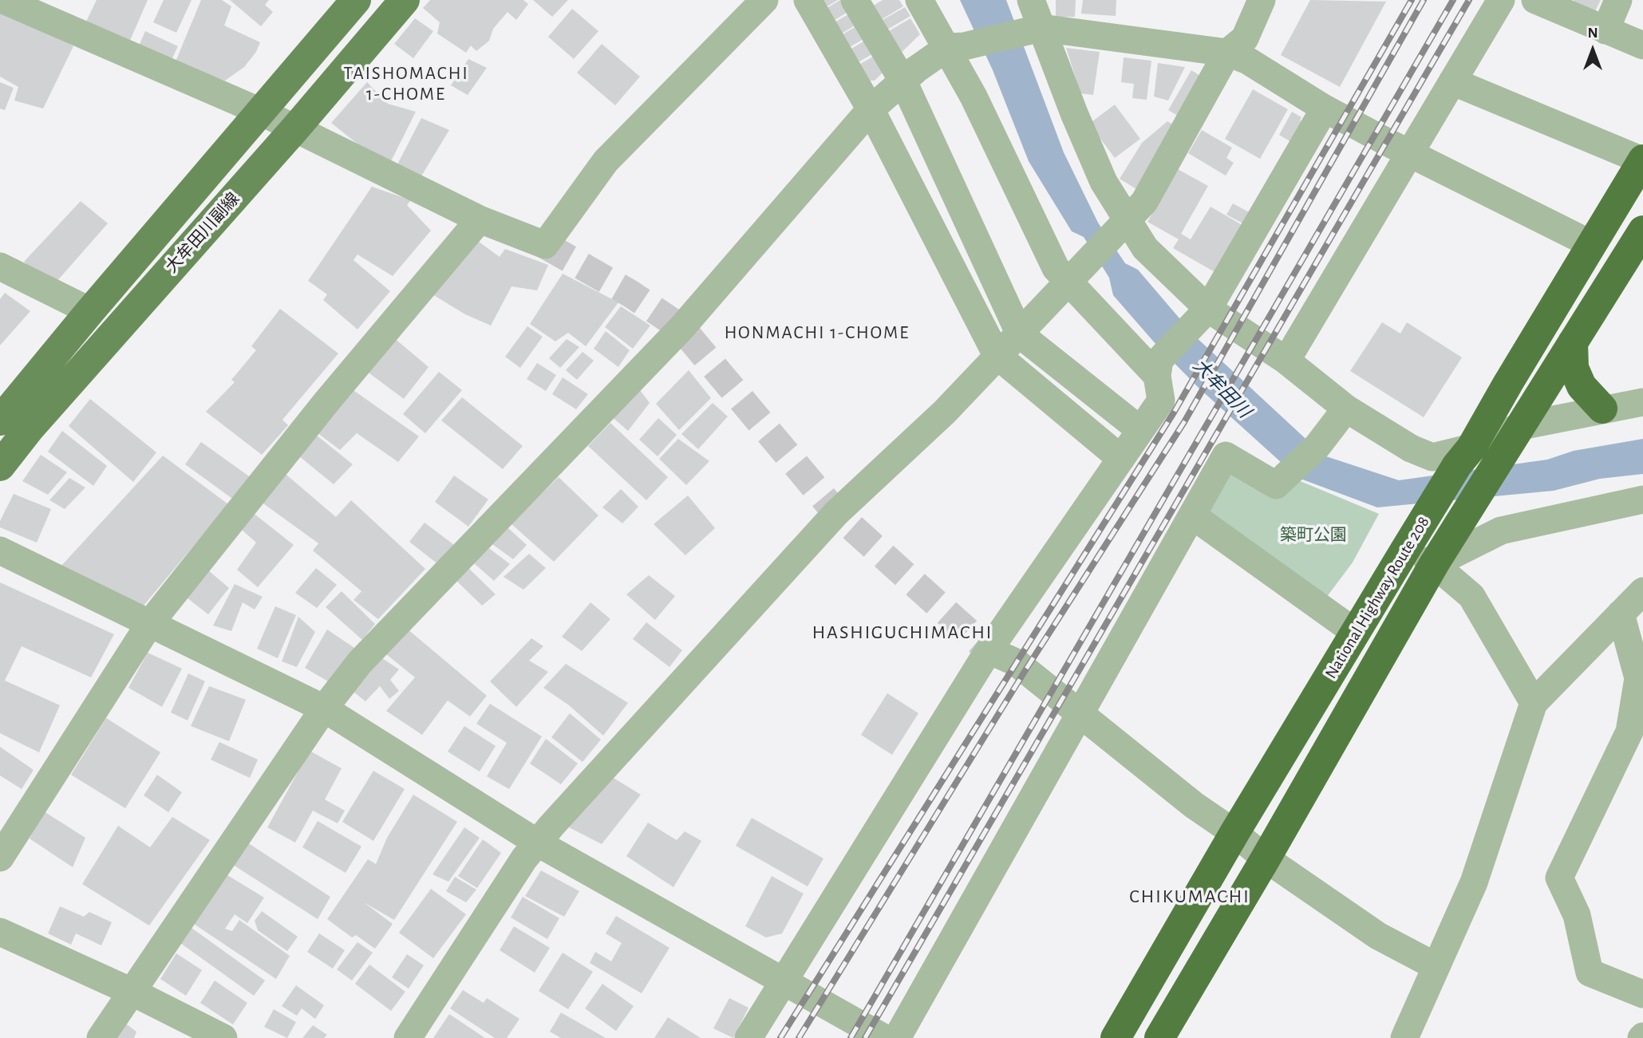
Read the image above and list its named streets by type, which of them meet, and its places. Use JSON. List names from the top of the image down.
{
  "streets": {
    "highway": ["National Highway Route 208"],
    "main road": ["大牟田川副線"]
  },
  "districts": [
    "TAISHOMACHI 1-CHOME",
    "HONMACHI 1-CHOME",
    "HASHIGUCHIMACHI",
    "CHIKUMACHI"
  ],
  "water": ["大牟田川"],
  "parks": ["築町公園"],
  "north": "top"
}
